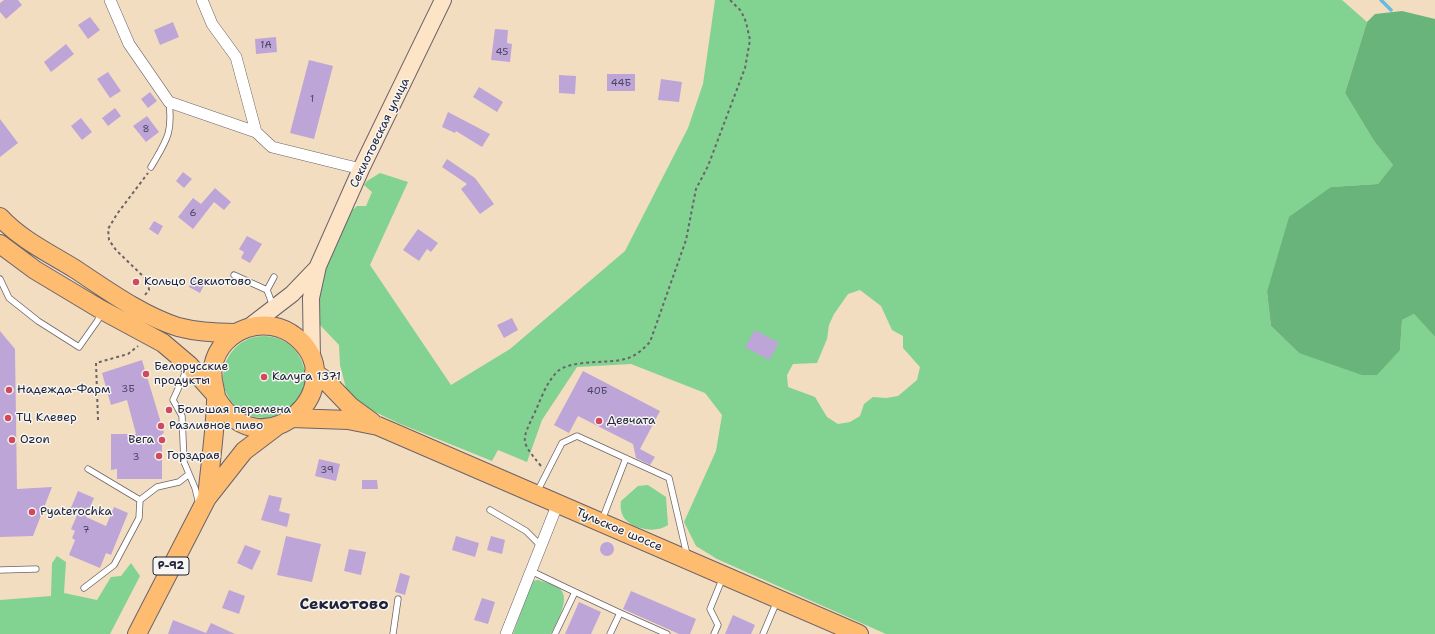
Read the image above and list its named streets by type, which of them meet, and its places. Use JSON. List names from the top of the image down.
{
  "streets": {
    "main road": ["Секиотовская улица", "Тульское шоссе", "Р-92"]
  },
  "districts": ["Секиотово"],
  "places": [
    "Кольцо Секиотово",
    "Белорусские продукты",
    "Калуга 1371",
    "Надежда-Фарм",
    "Большая перемена",
    "ТЦ Клевер",
    "Девчата",
    "Разливное пиво",
    "Ozon",
    "Вега",
    "Горздрав",
    "Pyaterochka"
  ],
  "house_numbers": [
    "1А",
    "45",
    "44Б",
    "1",
    "8",
    "6",
    "3Б",
    "40Б",
    "3",
    "39",
    "7"
  ]
}
